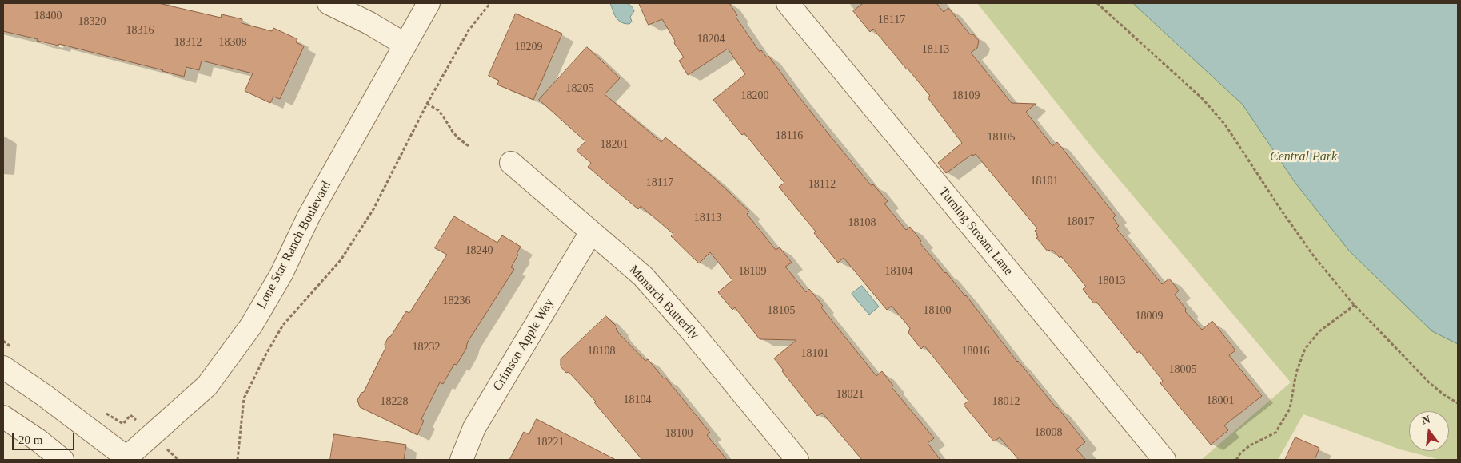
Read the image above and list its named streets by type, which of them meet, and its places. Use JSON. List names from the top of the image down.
{
  "streets": {
    "street": [
      "Turning Stream Lane",
      "Lone Star Ranch Boulevard",
      "Monarch Butterfly",
      "Crimson Apple Way"
    ]
  },
  "crossings": [
    ["Monarch Butterfly", "Crimson Apple Way"]
  ],
  "parks": ["Central Park"],
  "house_numbers": [
    "18400",
    "18117",
    "18320",
    "18316",
    "18204",
    "18312",
    "18308",
    "18209",
    "18113",
    "18205",
    "18200",
    "18109",
    "18116",
    "18105",
    "18201",
    "18101",
    "18117",
    "18112",
    "18113",
    "18017",
    "18108",
    "18240",
    "18109",
    "18104",
    "18013",
    "18236",
    "18105",
    "18100",
    "18009",
    "18232",
    "18108",
    "18016",
    "18101",
    "18005",
    "18021",
    "18104",
    "18001",
    "18228",
    "18012",
    "18008",
    "18100",
    "18221"
  ],
  "scale_bar": "20 m",
  "north": "top"
}
